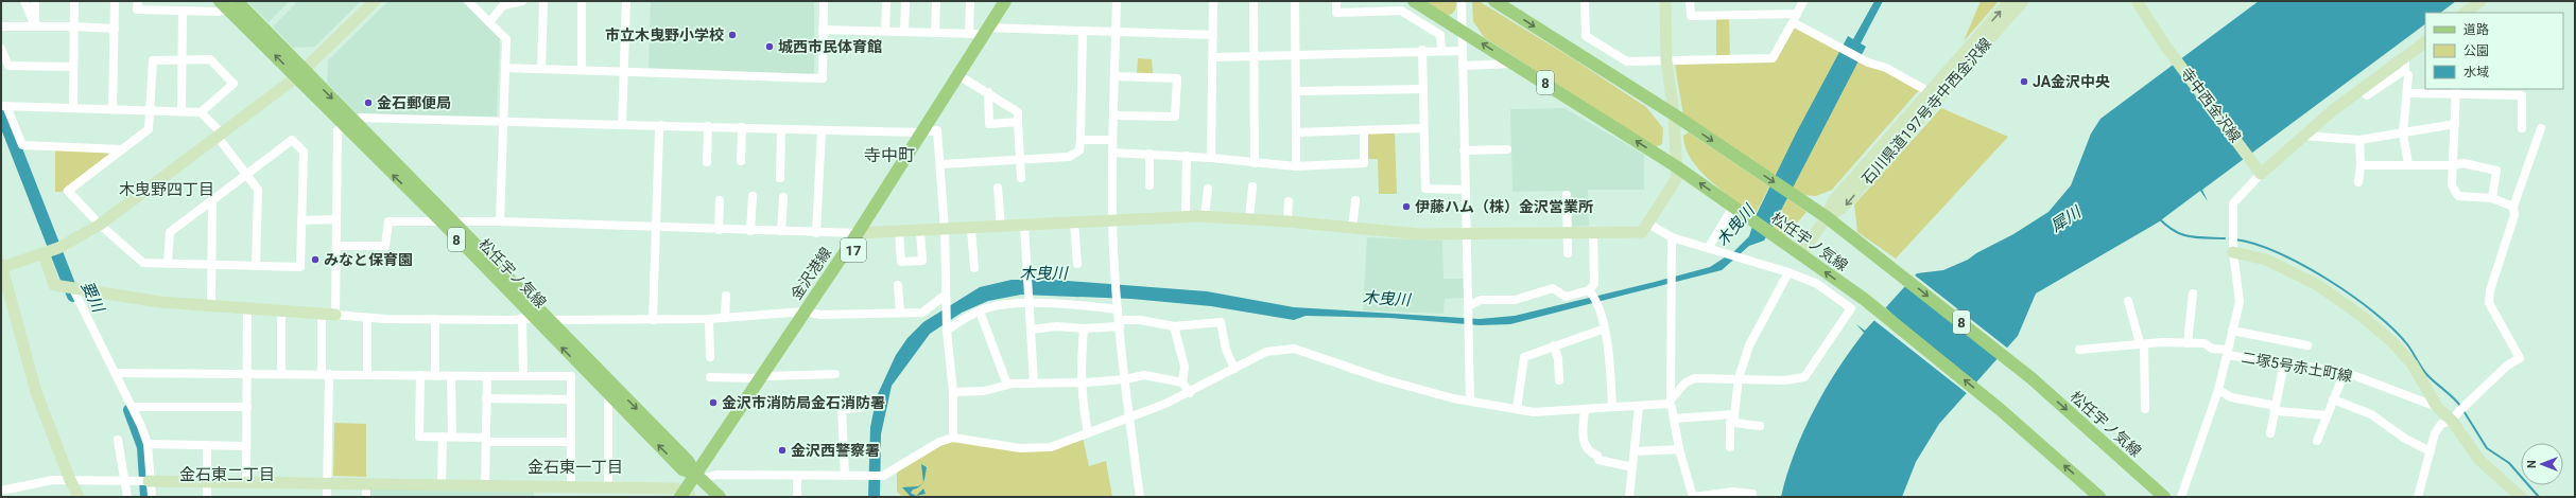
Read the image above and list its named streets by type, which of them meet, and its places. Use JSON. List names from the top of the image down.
{
  "streets": {
    "main road": [
      "8",
      "松任宇ノ気線",
      "17",
      "金沢港線"
    ],
    "street": ["寺中西金沢線", "石川県道197号寺中西金沢線", "二塚5号赤土町線"]
  },
  "crossings": [
    ["石川県道197号寺中西金沢線", "松任宇ノ気線"],
    ["松任宇ノ気線", "金沢港線"]
  ],
  "districts": [
    "寺中町",
    "木曳野四丁目",
    "金石東一丁目",
    "金石東二丁目"
  ],
  "water": ["犀川", "木曳川", "要川"],
  "places": [
    "市立木曳野小学校",
    "城西市民体育館",
    "JA金沢中央",
    "金石郵便局",
    "伊藤ハム（株）金沢営業所",
    "みなと保育園",
    "金沢市消防局金石消防署",
    "金沢西警察署"
  ],
  "legend": ["道路", "公園", "水域"],
  "north": "left"
}
